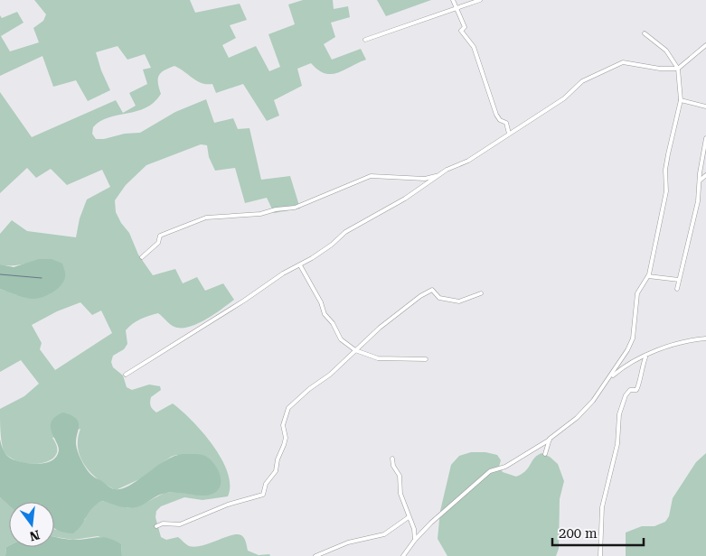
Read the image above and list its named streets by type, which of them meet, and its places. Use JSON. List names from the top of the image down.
{
  "scale_bar": "200 m",
  "north": "bottom"
}
